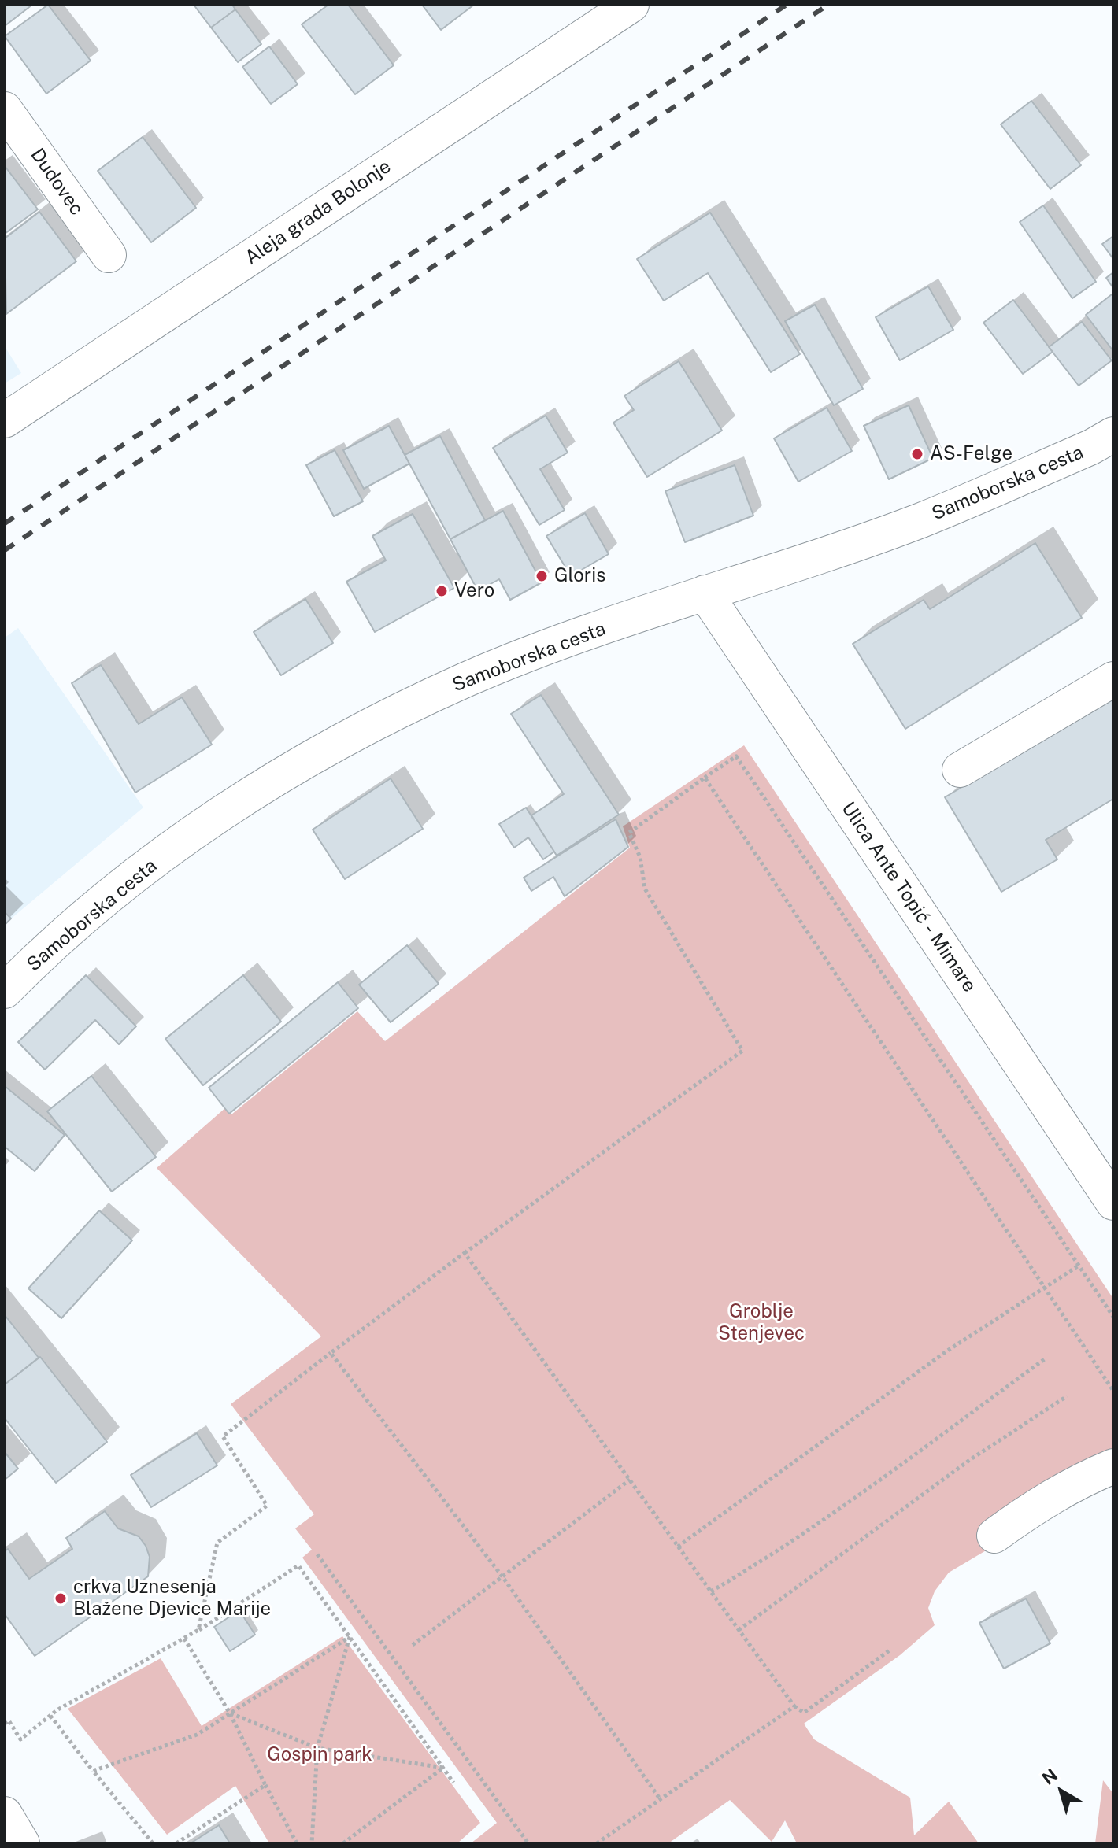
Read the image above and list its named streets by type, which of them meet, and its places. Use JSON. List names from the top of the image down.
{
  "streets": {
    "street": [
      "Dudovec",
      "Aleja grada Bolonje",
      "Samoborska cesta",
      "Ulica Ante Topić - Mimare"
    ]
  },
  "crossings": [
    ["Samoborska cesta", "Ulica Ante Topić - Mimare"]
  ],
  "parks": ["Groblje Stenjevec", "Gospin park"],
  "places": [
    "AS-Felge",
    "Gloris",
    "Vero",
    "crkva Uznesenja Blažene Djevice Marije"
  ],
  "north": "top left"
}
